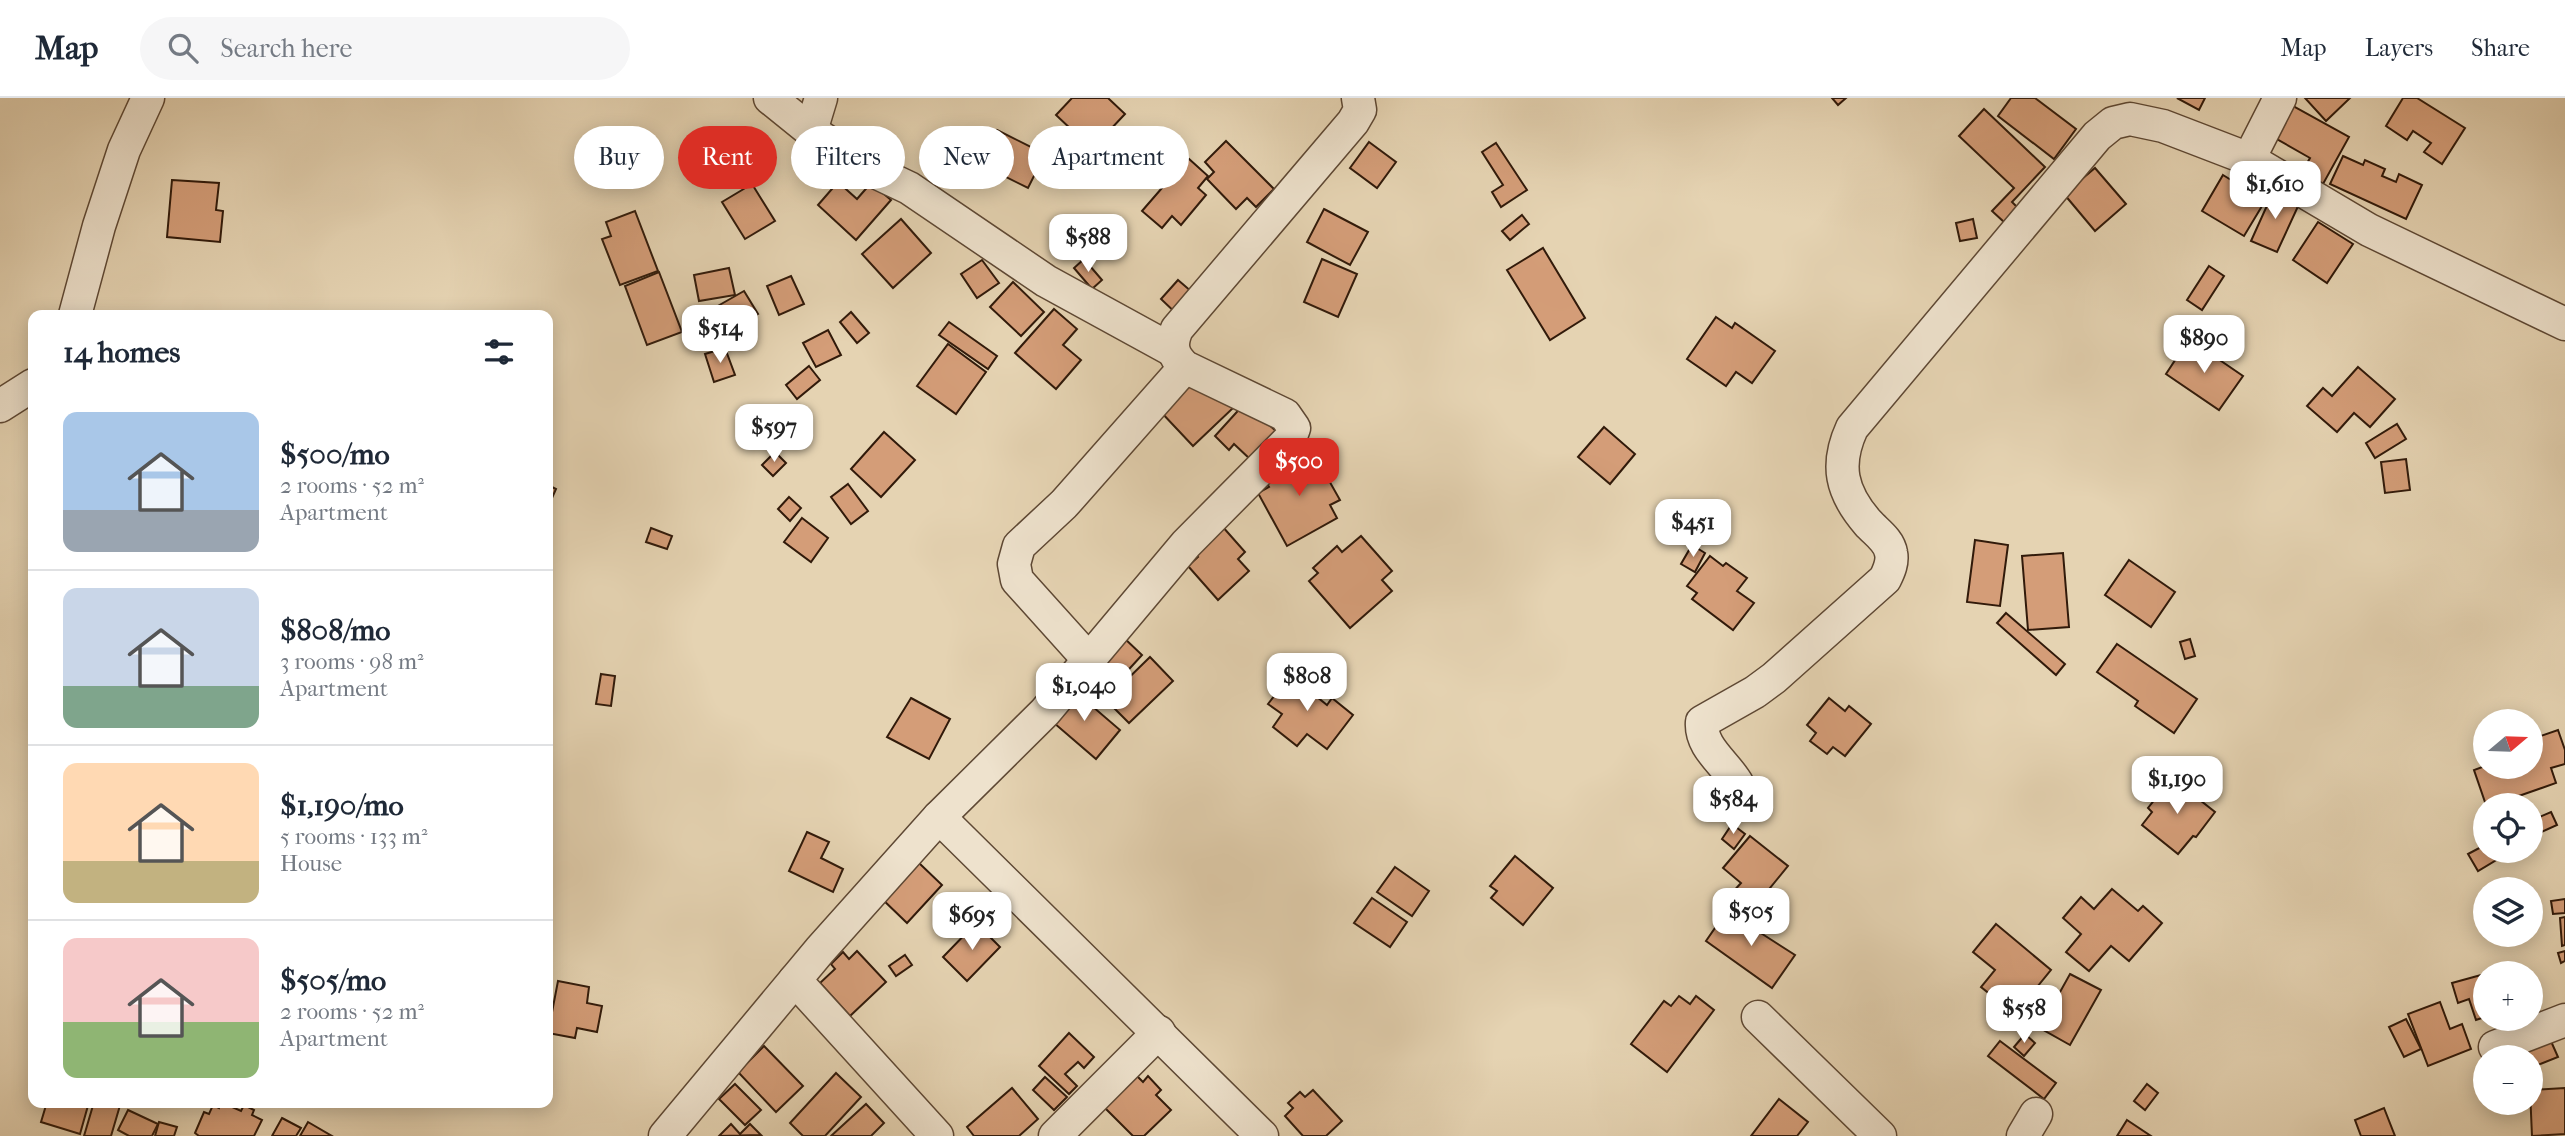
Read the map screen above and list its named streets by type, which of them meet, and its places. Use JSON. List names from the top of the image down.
{
  "north": "right",
  "page": {
    "header": "Map",
    "search": "Search here",
    "nav": ["Map", "Layers", "Share"],
    "chip": [
      "Buy",
      "Rent",
      "Filters",
      "New",
      "Apartment"
    ],
    "price": [
      "$1,610",
      "$588",
      "$514",
      "$890",
      "$597",
      "$500",
      "$451",
      "$808",
      "$1,040",
      "$1,190",
      "$584",
      "$505",
      "$695",
      "$558"
    ],
    "heading": "14 homes",
    "list": [
      {
        "name": "$500/mo",
        "note": "2 rooms · 52 m² · Apartment"
      },
      {
        "name": "$808/mo",
        "note": "3 rooms · 98 m² · Apartment"
      },
      {
        "name": "$1,190/mo",
        "note": "5 rooms · 133 m² · House"
      },
      {
        "name": "$505/mo",
        "note": "2 rooms · 52 m² · Apartment"
      }
    ],
    "map_buttons": ["+", "−"]
  }
}
